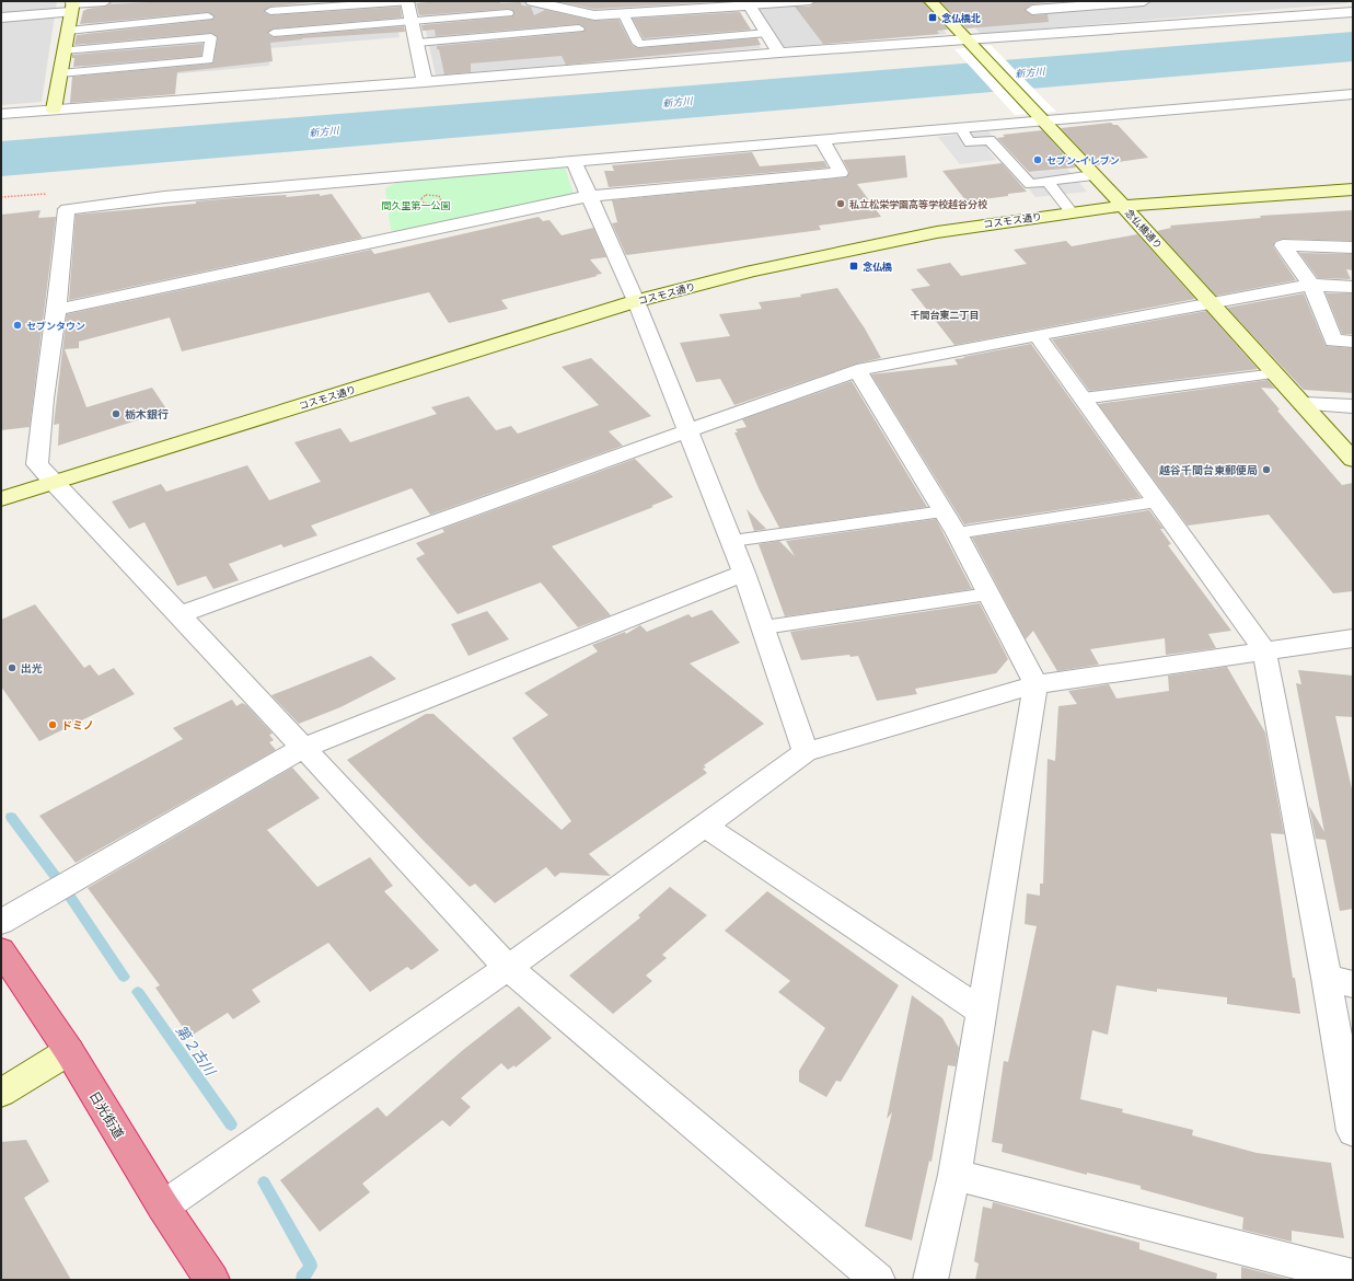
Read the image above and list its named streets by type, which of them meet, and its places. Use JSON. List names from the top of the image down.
{
  "streets": {
    "highway": ["日光街道"],
    "street": ["コスモス通り", "念仏橋通り"]
  },
  "crossings": [
    ["コスモス通り", "念仏橋通り"]
  ],
  "districts": ["千間台東二丁目"],
  "water": ["新方川", "第２古川"],
  "parks": ["間久里第一公園"],
  "places": {
    "transit": ["念仏橋北", "念仏橋"],
    "other": [
      "セブン-イレブン",
      "私立松栄学園高等学校越谷分校",
      "セブンタウン",
      "栃木銀行",
      "越谷千間台東郵便局",
      "出光",
      "ドミノ"
    ]
  }
}
